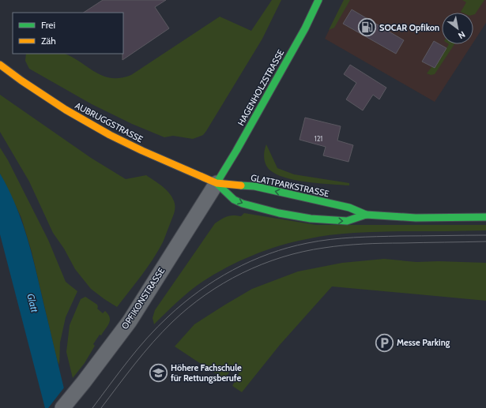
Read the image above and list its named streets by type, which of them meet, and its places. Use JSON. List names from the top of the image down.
{
  "streets": {
    "street": [
      "HAGENHOLZSTRASSE",
      "AUBRUGGSTRASSE",
      "GLATTPARKSTRASSE",
      "OPFIKONSTRASSE"
    ]
  },
  "crossings": [
    ["HAGENHOLZSTRASSE", "AUBRUGGSTRASSE"],
    ["HAGENHOLZSTRASSE", "GLATTPARKSTRASSE"],
    ["HAGENHOLZSTRASSE", "OPFIKONSTRASSE"],
    ["AUBRUGGSTRASSE", "GLATTPARKSTRASSE"],
    ["AUBRUGGSTRASSE", "OPFIKONSTRASSE"],
    ["GLATTPARKSTRASSE", "OPFIKONSTRASSE"]
  ],
  "water": ["Glatt"],
  "places": {
    "fuel station": ["SOCAR Opfikon"],
    "parking": ["Messe Parking"],
    "school or university": ["Höhere Fachschule für Rettungsberufe"]
  },
  "house_numbers": ["121"],
  "legend": ["Frei", "Zäh"],
  "north": "bottom right"
}
